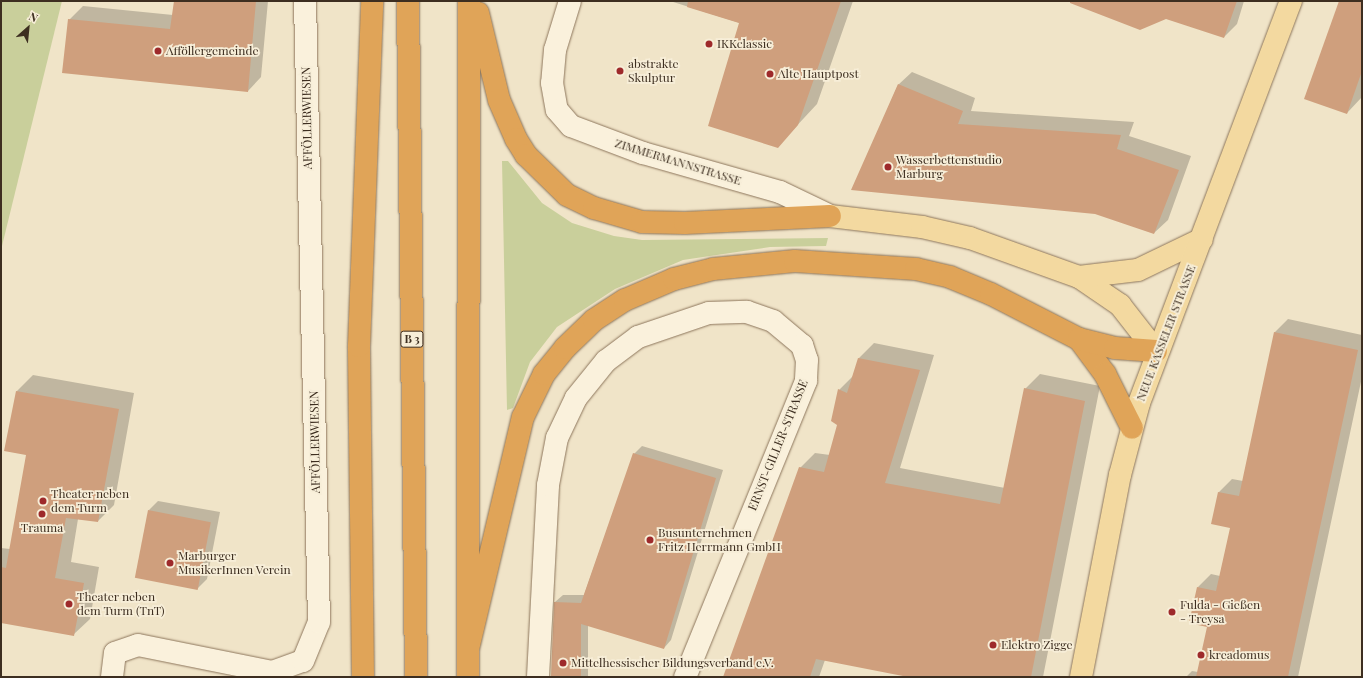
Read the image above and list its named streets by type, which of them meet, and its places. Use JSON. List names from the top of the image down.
{
  "streets": {
    "highway": ["B 3"],
    "main road": ["NEUE KASSELER STRASSE"],
    "street": ["AFFÖLLERWIESEN", "ZIMMERMANNSTRASSE", "ERNST-GILLER-STRASSE"]
  },
  "places": [
    "IKKclassic",
    "Afföllergemeinde",
    "abstrakte Skulptur",
    "Alte Hauptpost",
    "Wasserbettenstudio Marburg",
    "Theater neben dem Turm",
    "Trauma",
    "Busunternehmen Fritz Herrmann GmbH",
    "Marburger MusikerInnen Verein",
    "Theater neben dem Turm (TnT)",
    "Fulda - Gießen - Treysa",
    "Elektro Zigge",
    "kreadomus",
    "Mittelhessischer Bildungsverband e.V."
  ],
  "north": "top right"
}
